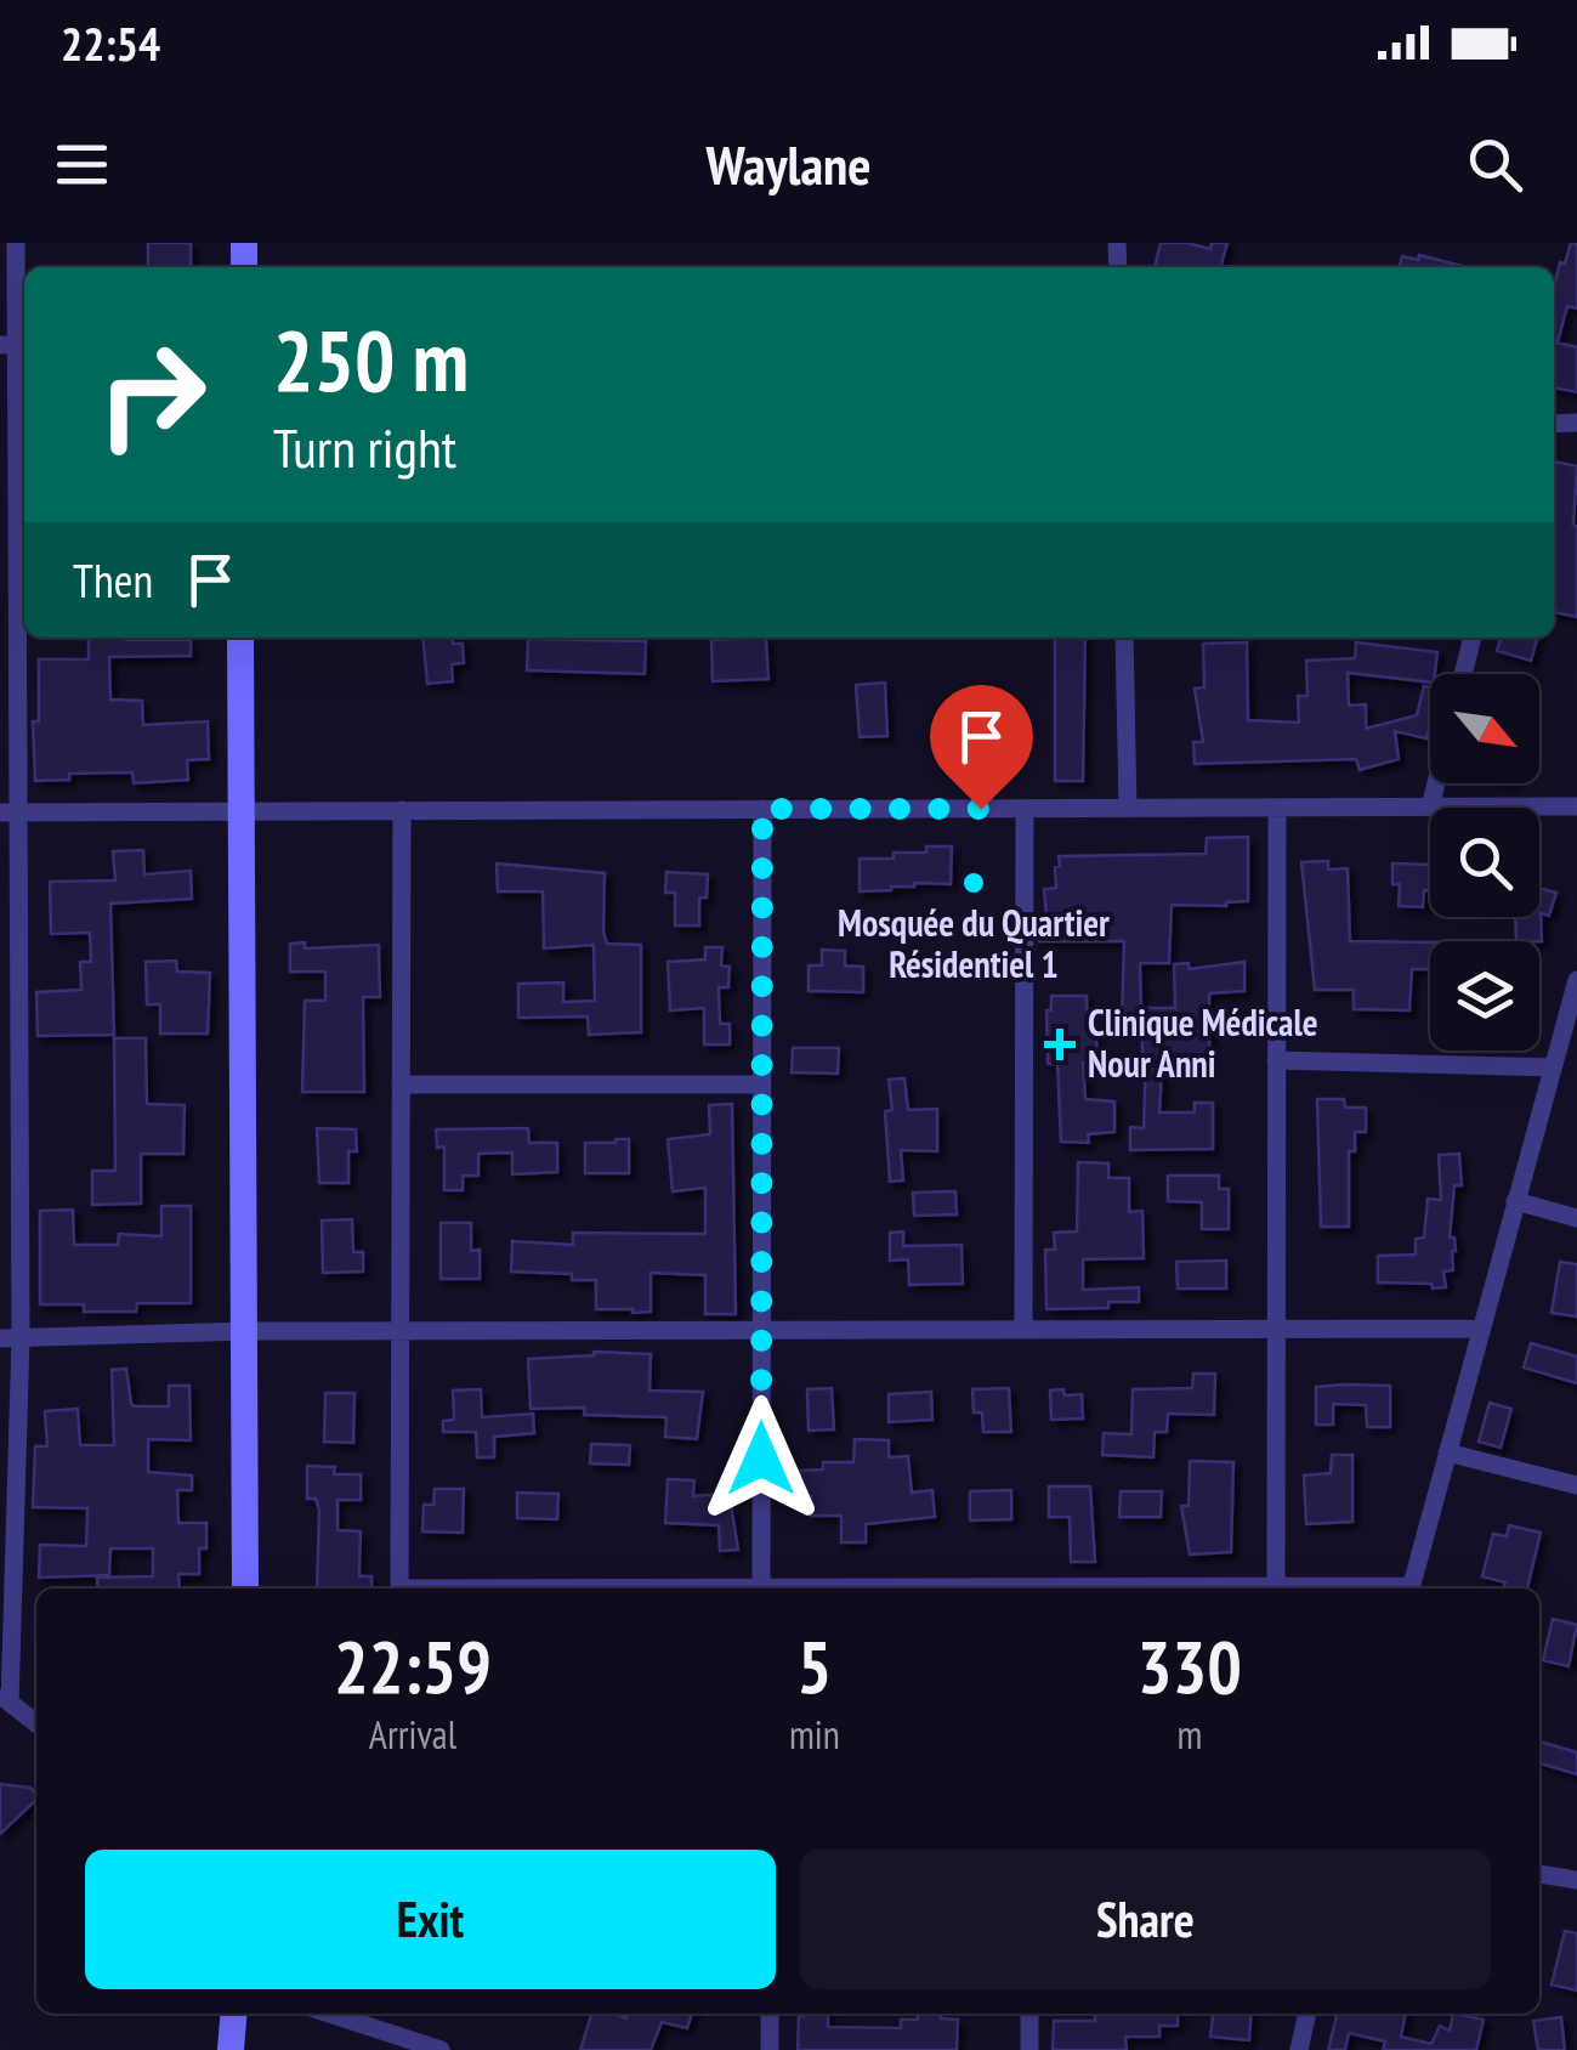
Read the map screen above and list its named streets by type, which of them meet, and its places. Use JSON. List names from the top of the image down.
{
  "places": {
    "other": ["Mosquée du Quartier Résidentiel 1"],
    "health": ["Clinique Médicale Nour Anni"]
  },
  "north": "bottom right",
  "page": {
    "status": "22:54",
    "header": "Waylane",
    "turn": ["250 m", "Turn right"],
    "then": "Then",
    "eta": [
      "22:59",
      "Arrival",
      "5",
      "min",
      "330",
      "m"
    ],
    "buttons": ["Exit", "Share"]
  }
}
